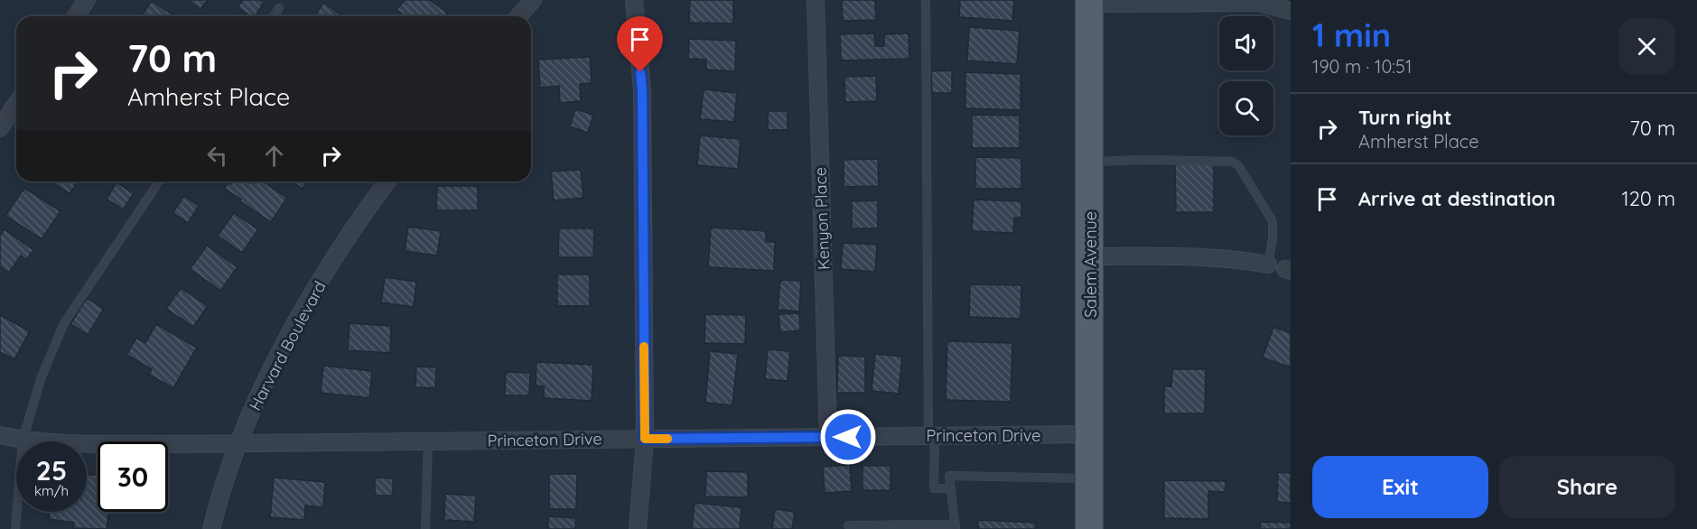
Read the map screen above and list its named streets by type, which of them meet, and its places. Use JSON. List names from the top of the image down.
{
  "streets": {
    "main road": ["Salem Avenue"],
    "street": ["Kenyon Place", "Harvard Boulevard", "Princeton Drive"]
  },
  "crossings": [
    ["Kenyon Place", "Princeton Drive"],
    ["Salem Avenue", "Princeton Drive"],
    ["Harvard Boulevard", "Princeton Drive"]
  ],
  "page": {
    "heading": ["1 min", "190 m · 10:51"],
    "turn": ["70 m", "Amherst Place"],
    "list": [
      {
        "name": "Turn right",
        "note": "Amherst Place",
        "value": "70 m"
      },
      {
        "name": "Arrive at destination",
        "value": "120 m"
      }
    ],
    "speed": "25 km/h",
    "limit": "30",
    "buttons": ["Exit", "Share"]
  }
}
